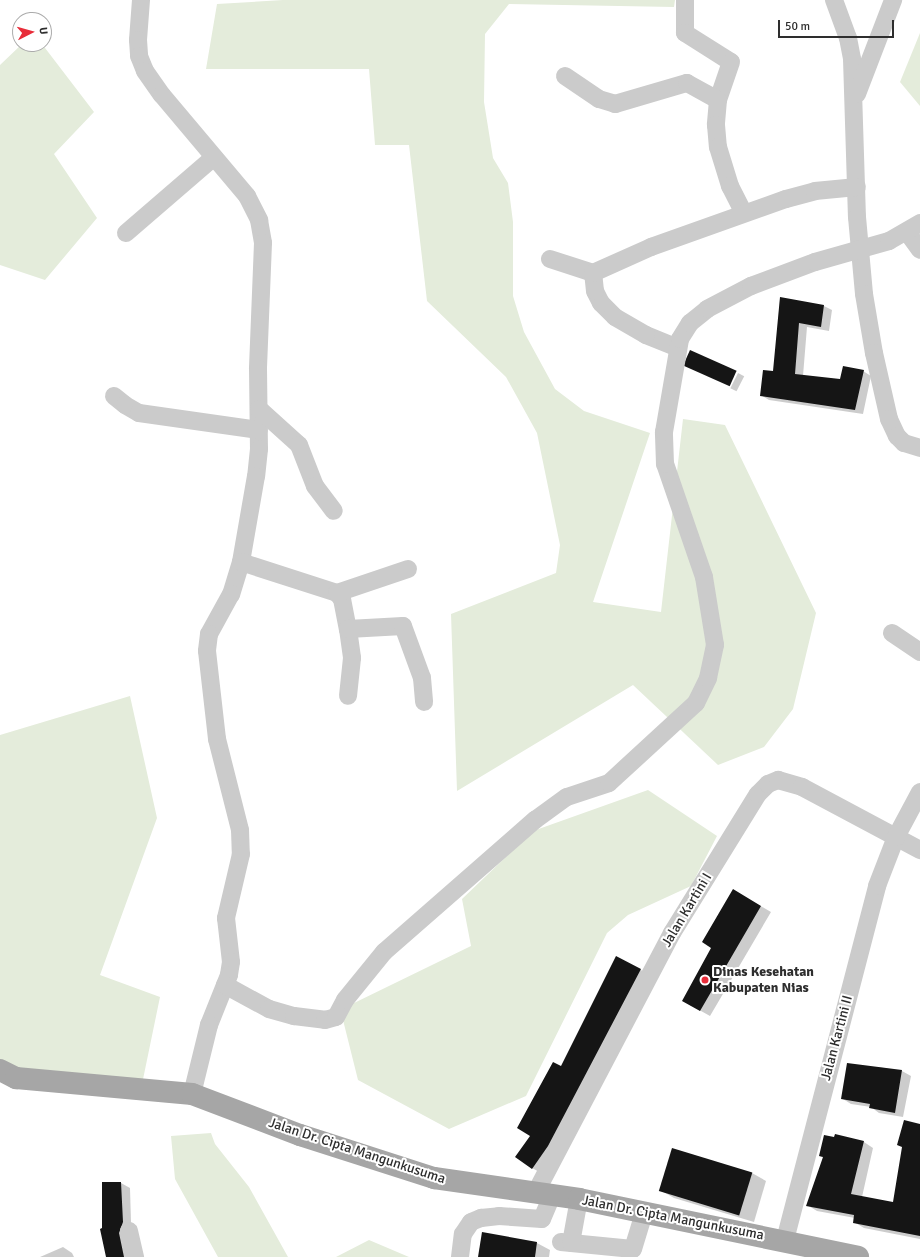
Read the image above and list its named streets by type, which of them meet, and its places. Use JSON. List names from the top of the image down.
{
  "streets": {
    "main road": ["Jalan Dr. Cipta Mangunkusuma"],
    "street": ["Jalan Kartini I", "Jalan Kartini II"]
  },
  "crossings": [
    ["Jalan Kartini I", "Jalan Kartini II"],
    ["Jalan Kartini I", "Jalan Dr. Cipta Mangunkusuma"],
    ["Jalan Kartini II", "Jalan Dr. Cipta Mangunkusuma"]
  ],
  "places": ["Dinas Kesehatan Kabupaten Nias"],
  "scale_bar": "50 m",
  "north": "right"
}
